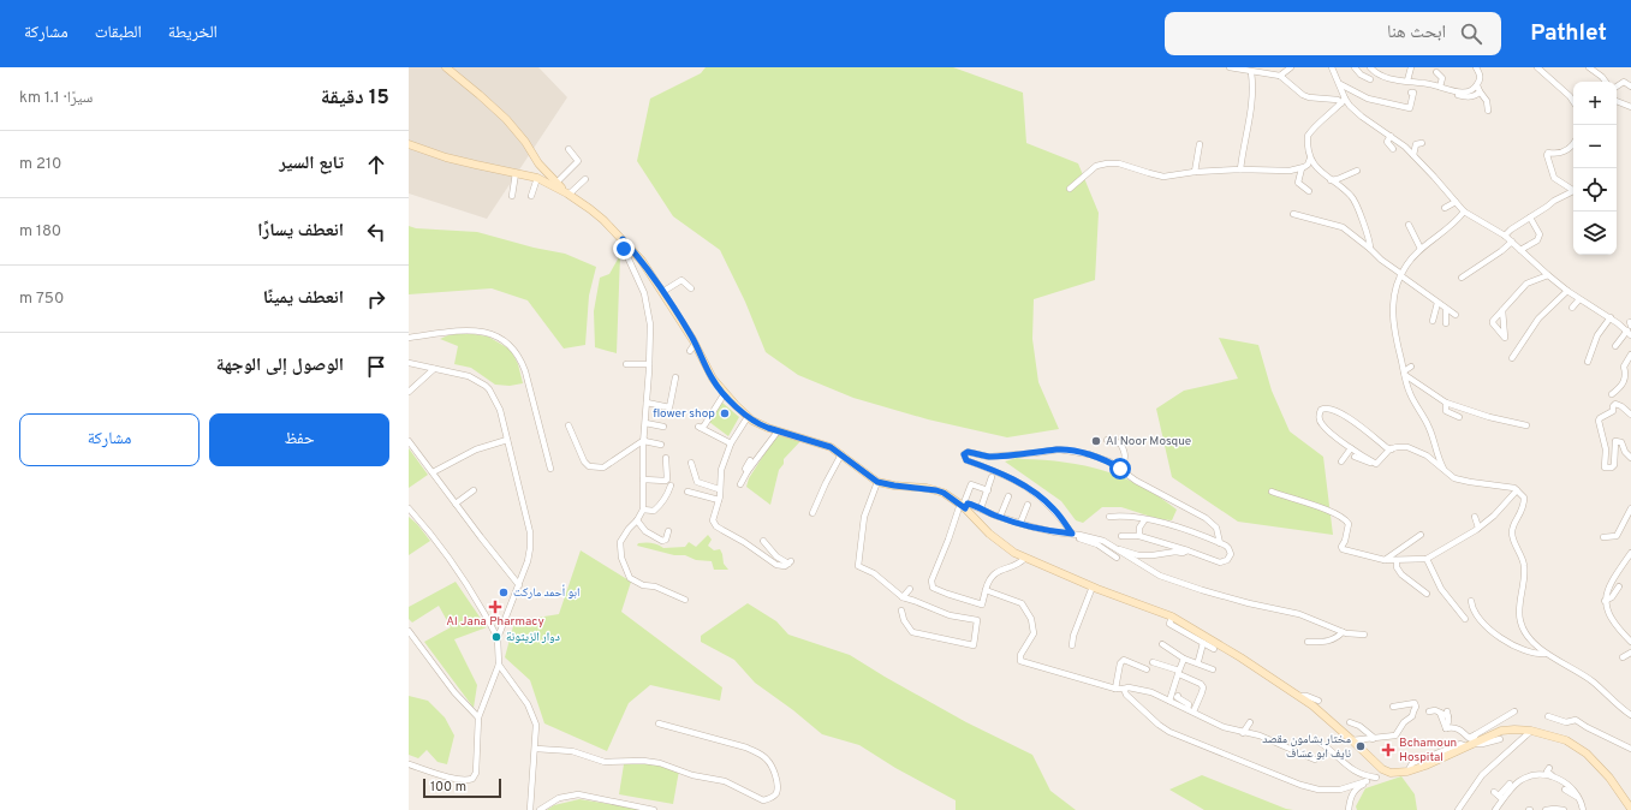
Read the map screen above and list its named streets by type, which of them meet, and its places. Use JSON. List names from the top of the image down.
{
  "places": {
    "other": [
      "flower shop",
      "Al Noor Mosque",
      "ابو أحمد ماركت",
      "دوار الزيتونة",
      "مختار بشامون مقصد نايف ابو عسّاف"
    ],
    "health": ["Al Jana Pharmacy", "Bchamoun Hospital"]
  },
  "scale_bar": "100 m",
  "page": {
    "header": "Pathlet",
    "search": "ابحث هنا",
    "nav": ["الخريطة", "الطبقات", "مشاركة"],
    "heading": ["15 دقيقة", "سيرًا · 1.1 km"],
    "map_buttons": ["+", "−"],
    "list": [
      ["تابع السير", "210 m"],
      ["انعطف يسارًا", "180 m"],
      ["انعطف يمينًا", "750 m"],
      "الوصول إلى الوجهة"
    ],
    "buttons": ["حفظ", "مشاركة"],
    "scale": "100 m"
  }
}
